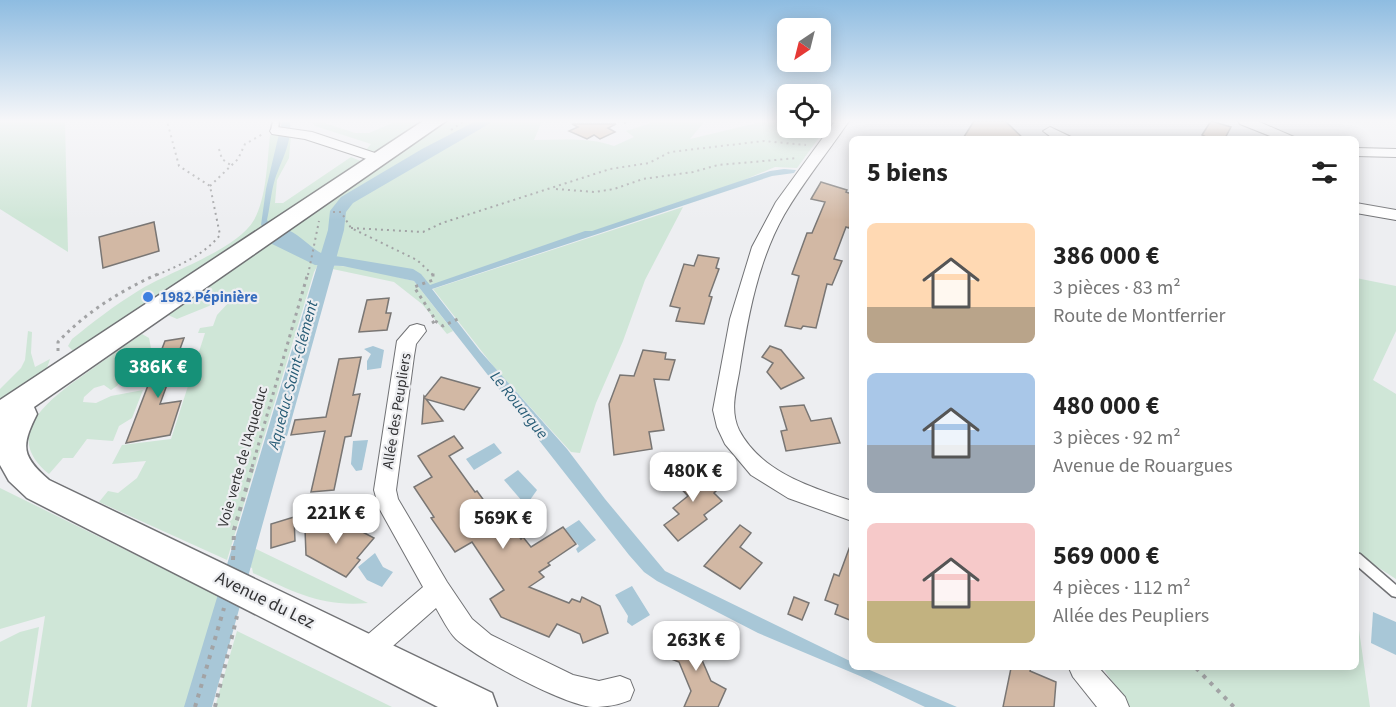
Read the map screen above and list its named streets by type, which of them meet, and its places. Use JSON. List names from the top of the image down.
{
  "streets": {
    "street": ["Allée des Peupliers", "Avenue du Lez"],
    "path": ["Voie verte de l'Aqueduc"]
  },
  "crossings": [
    ["Voie verte de l'Aqueduc", "Avenue du Lez"]
  ],
  "water": ["Aqueduc Saint-Clément", "Le Rouargue"],
  "places": ["1982 Pépinière"],
  "north": "bottom left",
  "page": {
    "heading": "5 biens",
    "list": [
      {
        "name": "386 000 €",
        "note": "3 pièces · 83 m² · Route de Montferrier"
      },
      {
        "name": "480 000 €",
        "note": "3 pièces · 92 m² · Avenue de Rouargues"
      },
      {
        "name": "569 000 €",
        "note": "4 pièces · 112 m² · Allée des Peupliers"
      }
    ],
    "price": [
      "386K €",
      "480K €",
      "221K €",
      "569K €",
      "263K €"
    ]
  }
}
